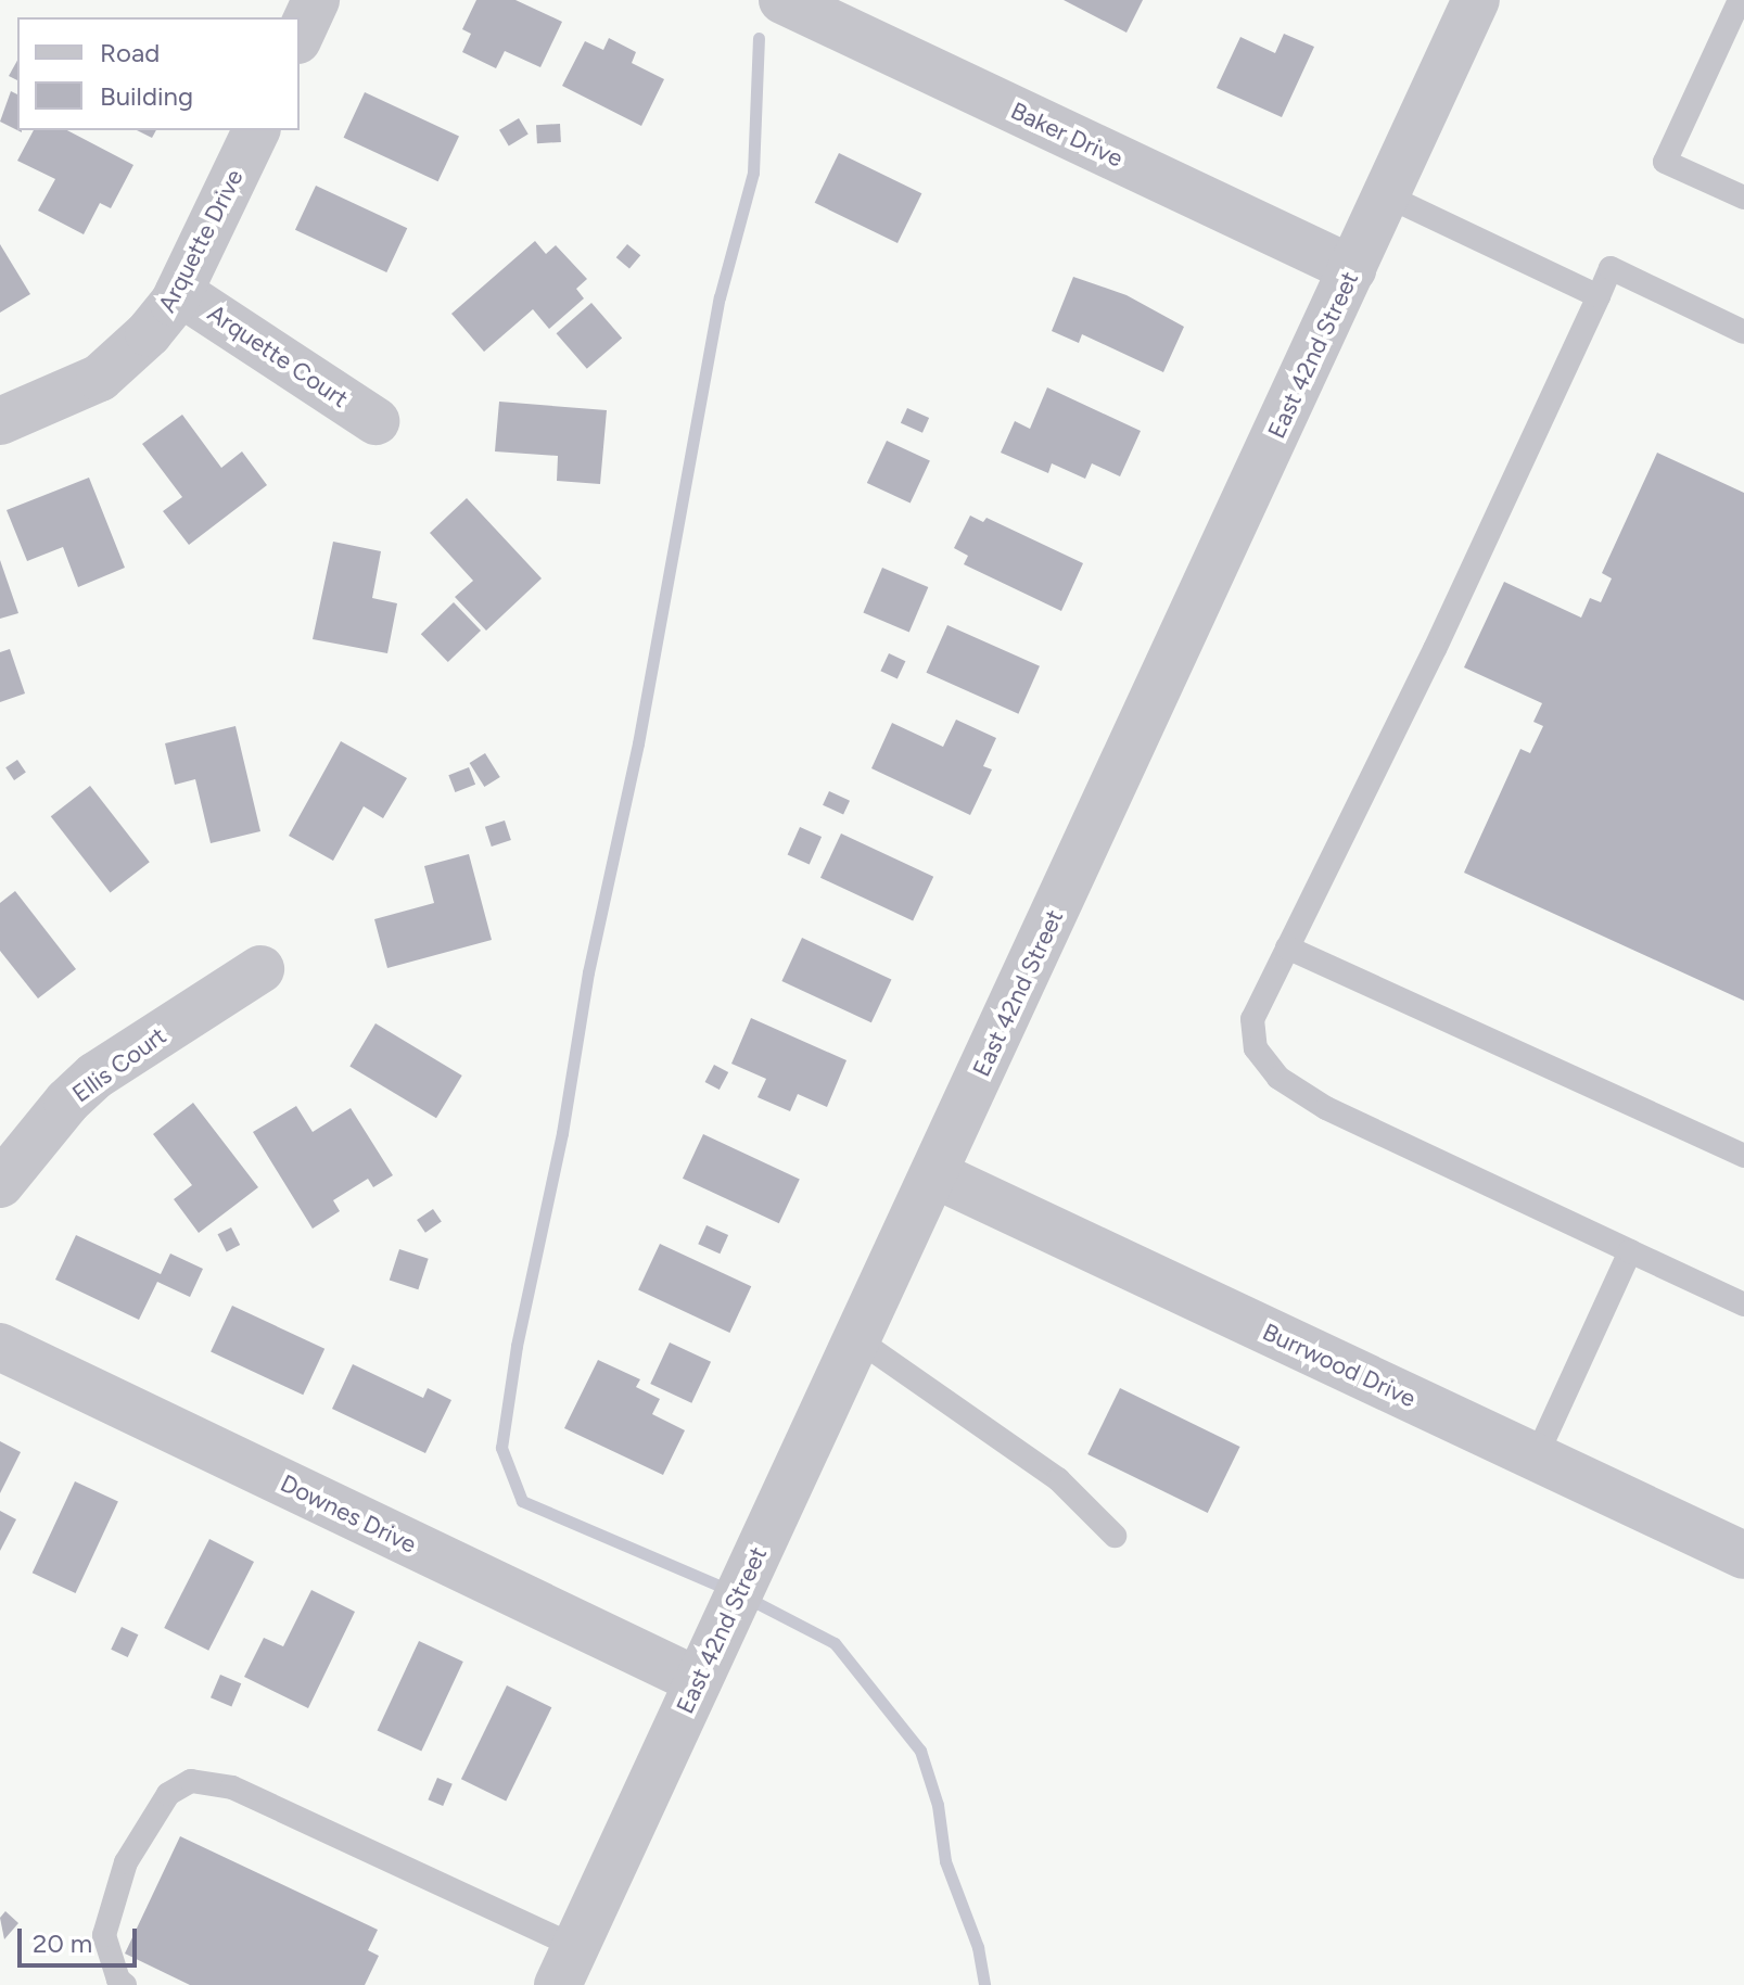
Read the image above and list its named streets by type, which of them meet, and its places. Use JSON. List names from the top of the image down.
{
  "streets": {
    "street": [
      "Baker Drive",
      "Arquette Drive",
      "East 42nd Street",
      "Arquette Court",
      "Ellis Court",
      "Burrwood Drive",
      "Downes Drive"
    ]
  },
  "crossings": [
    ["Baker Drive", "East 42nd Street"],
    ["Arquette Drive", "Arquette Court"],
    ["East 42nd Street", "Burrwood Drive"],
    ["East 42nd Street", "Downes Drive"]
  ],
  "legend": ["Road", "Building"],
  "scale_bar": "20 m"
}
